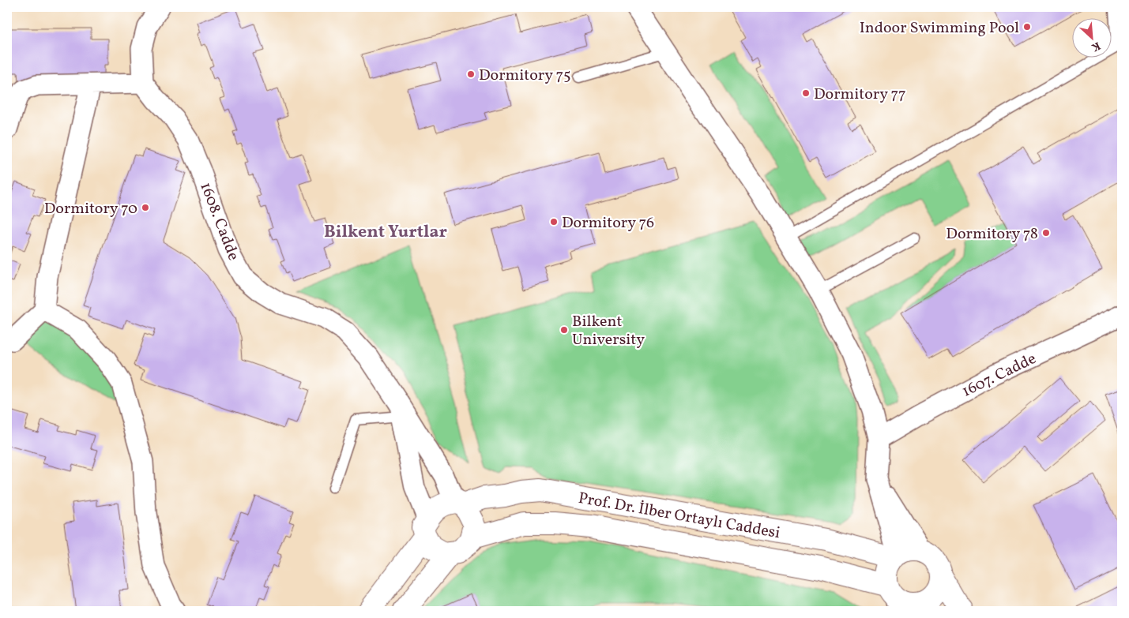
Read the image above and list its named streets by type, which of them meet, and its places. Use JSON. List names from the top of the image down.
{
  "streets": {
    "street": ["1608. Cadde", "1607. Cadde", "Prof. Dr. İlber Ortaylı Caddesi"]
  },
  "crossings": [
    ["1608. Cadde", "Prof. Dr. İlber Ortaylı Caddesi"]
  ],
  "districts": ["Bilkent Yurtlar"],
  "places": [
    "Indoor Swimming Pool",
    "Dormitory 75",
    "Dormitory 77",
    "Dormitory 70",
    "Dormitory 76",
    "Dormitory 78",
    "Bilkent University"
  ],
  "north": "bottom right"
}
